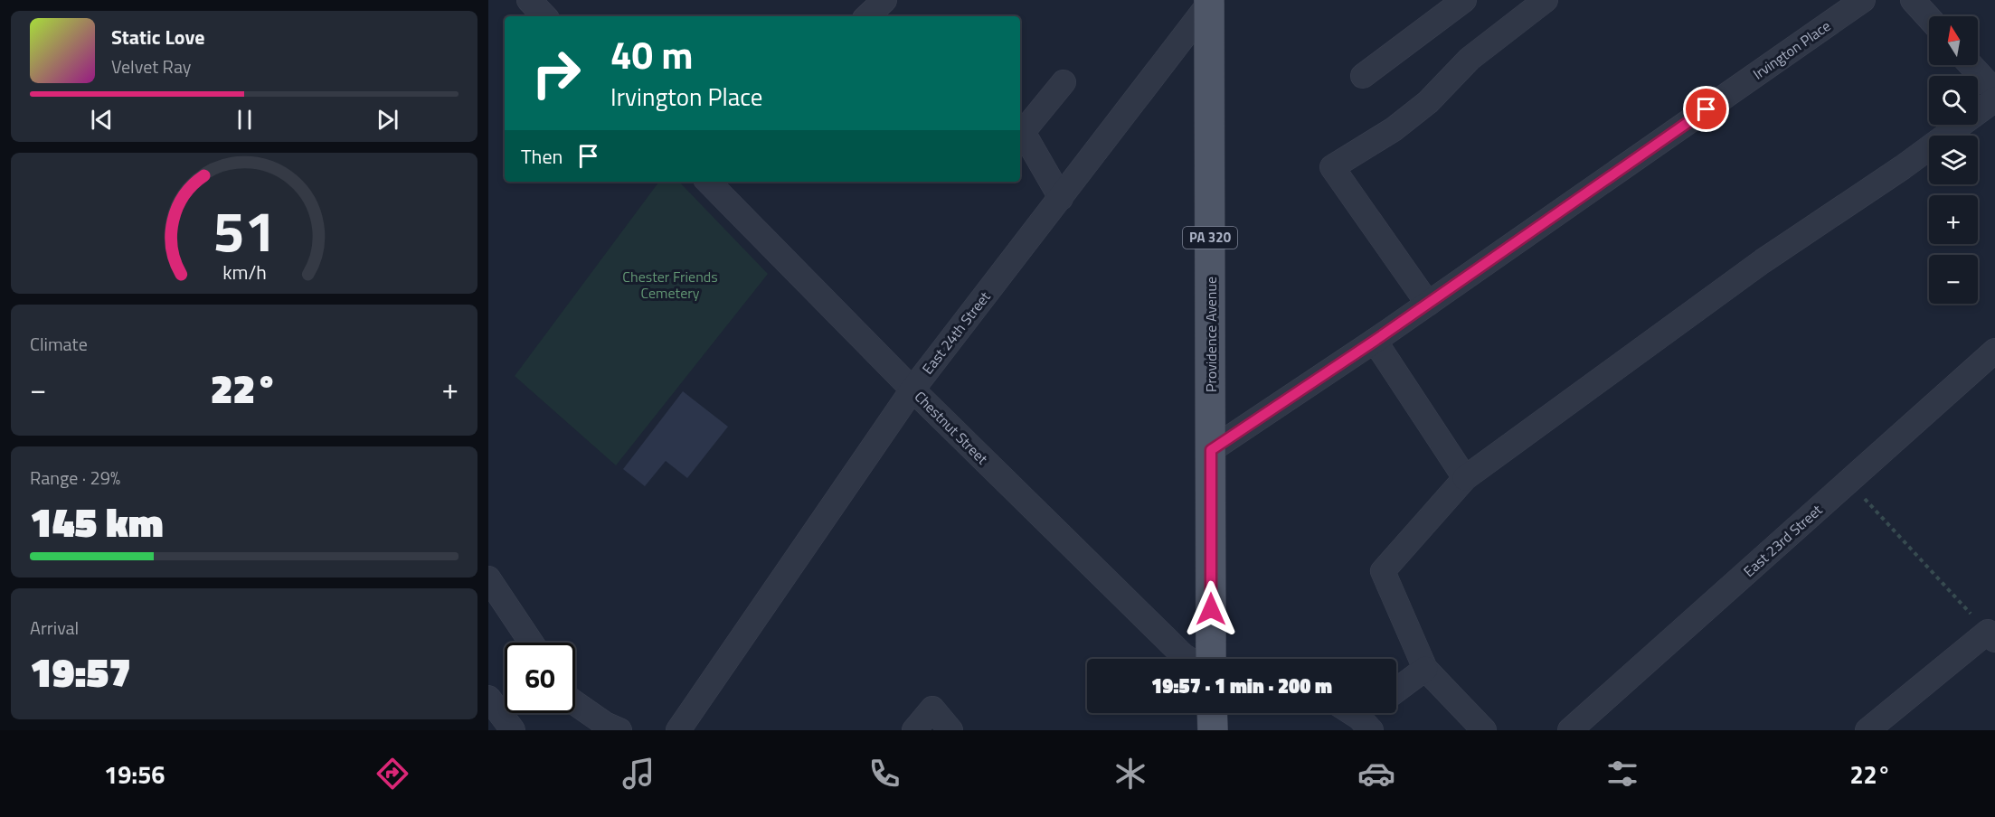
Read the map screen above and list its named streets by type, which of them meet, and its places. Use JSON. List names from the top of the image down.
{
  "streets": {
    "main road": ["PA 320", "Providence Avenue"],
    "street": [
      "Irvington Place",
      "East 24th Street",
      "Chestnut Street",
      "East 23rd Street"
    ]
  },
  "crossings": [
    ["Irvington Place", "Providence Avenue"],
    ["East 24th Street", "Providence Avenue"],
    ["East 24th Street", "Chestnut Street"]
  ],
  "parks": ["Chester Friends Cemetery"],
  "north": "top",
  "page": {
    "map_buttons": ["+", "−"],
    "turn": ["40 m", "Irvington Place"],
    "song": ["Static Love", "Velvet Ray"],
    "then": "Then",
    "tile": [
      "Climate",
      ["Range · 29%", "145 km"],
      ["Arrival", "19:57"]
    ],
    "heat": ["−", "22°", "+"],
    "limit": "60",
    "trip": "19:57 · 1 min · 200 m",
    "tabs": ["19:56", "22°"],
    "gauge": ["51", "km/h"]
  }
}
